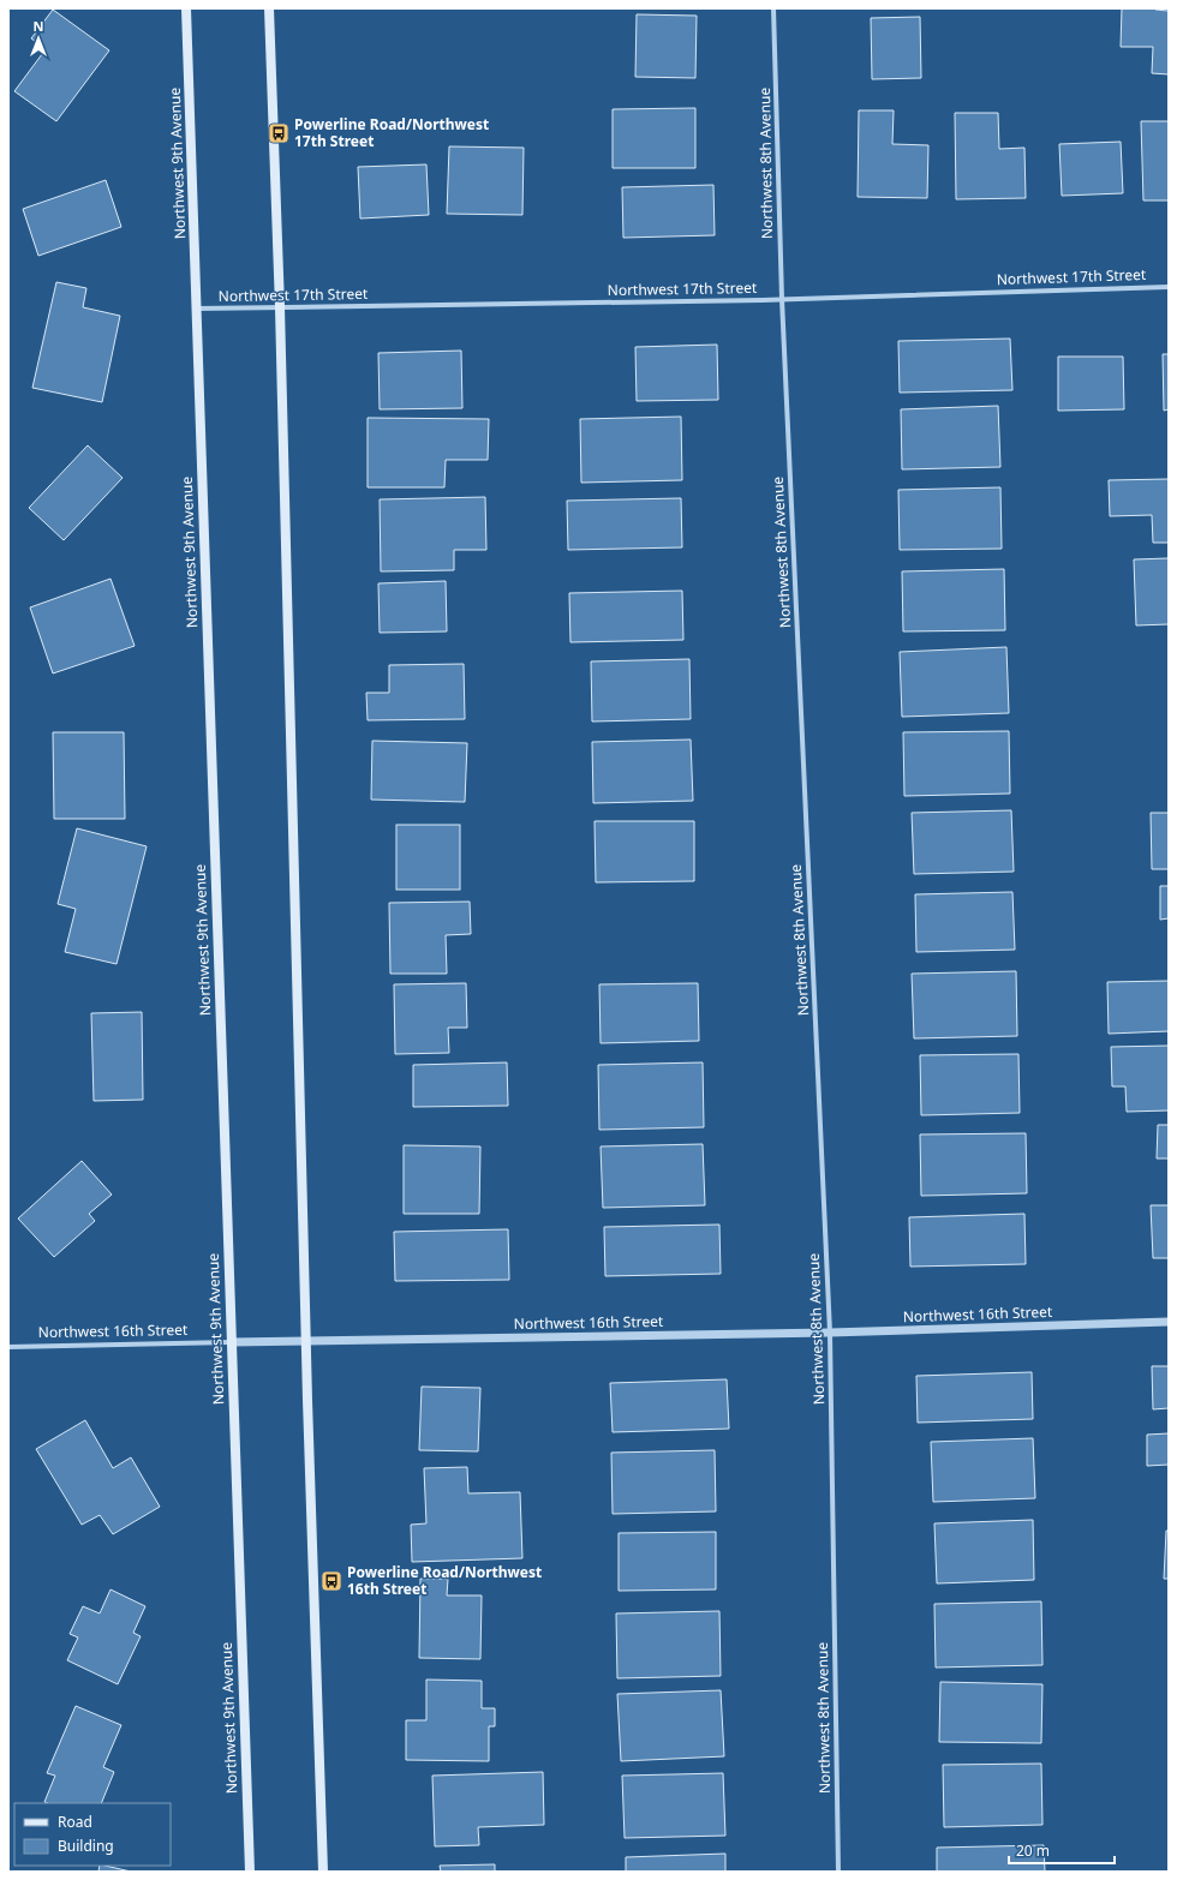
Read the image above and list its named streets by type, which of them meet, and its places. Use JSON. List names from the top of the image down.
{
  "streets": {
    "main road": ["Northwest 9th Avenue"],
    "street": ["Northwest 8th Avenue", "Northwest 17th Street", "Northwest 16th Street"]
  },
  "crossings": [
    ["Northwest 9th Avenue", "Northwest 17th Street"],
    ["Northwest 9th Avenue", "Northwest 16th Street"],
    ["Northwest 8th Avenue", "Northwest 17th Street"],
    ["Northwest 8th Avenue", "Northwest 16th Street"]
  ],
  "places": {
    "bus stop": ["Powerline Road/Northwest 17th Street", "Powerline Road/Northwest 16th Street"]
  },
  "legend": ["Road", "Building"],
  "scale_bar": "20 m",
  "north": "top"
}
